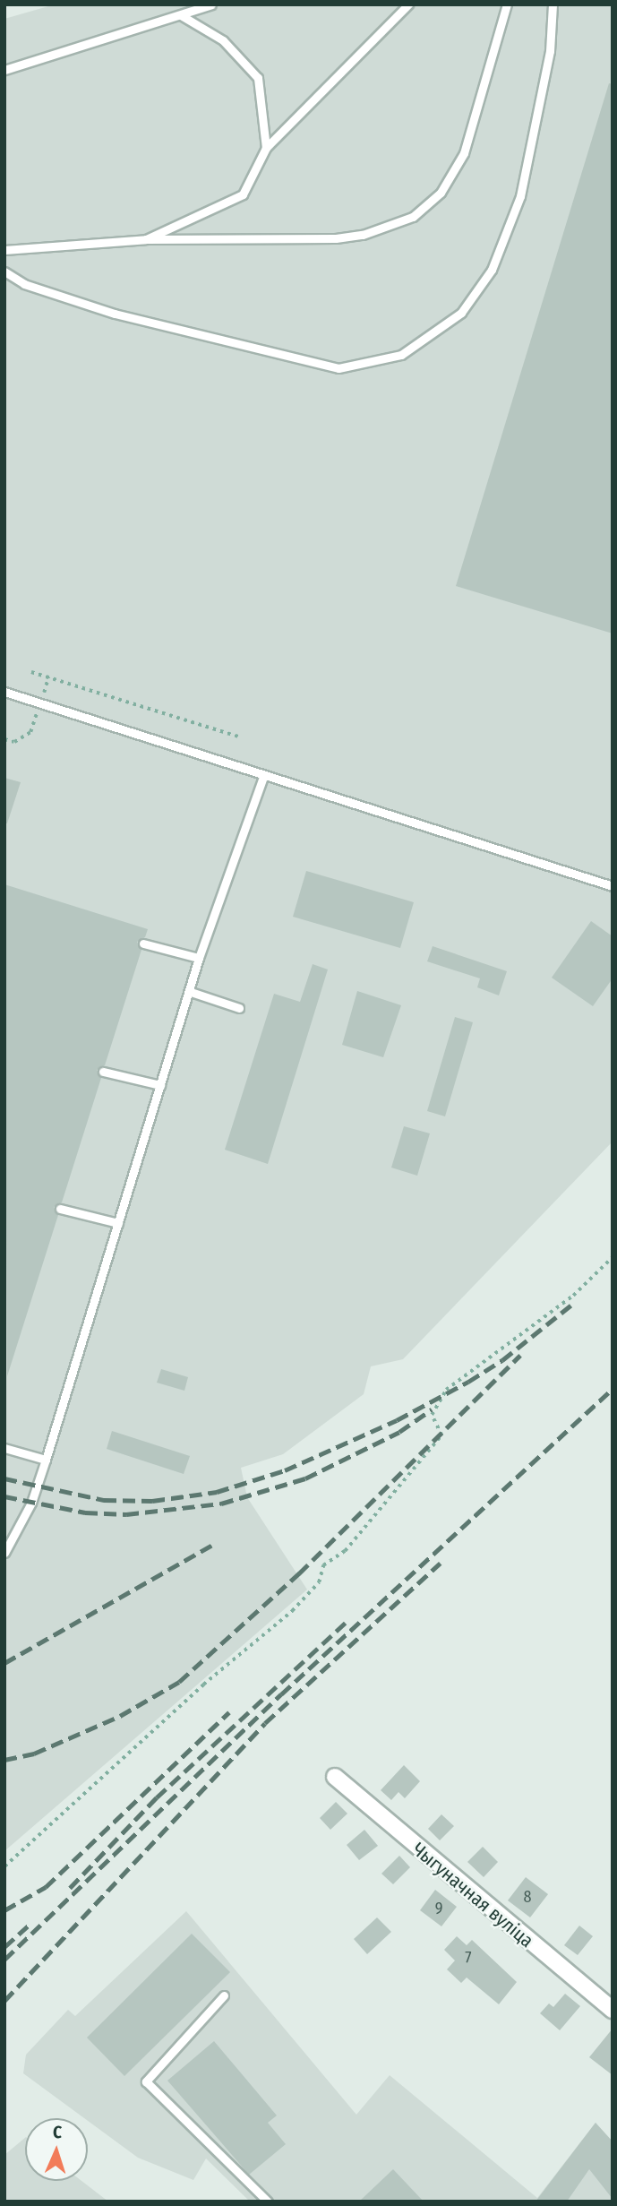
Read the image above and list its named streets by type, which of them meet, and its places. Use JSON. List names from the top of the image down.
{
  "streets": {
    "street": ["Чыгуначная вуліца"]
  },
  "house_numbers": ["8", "9", "7"],
  "north": "top"
}
